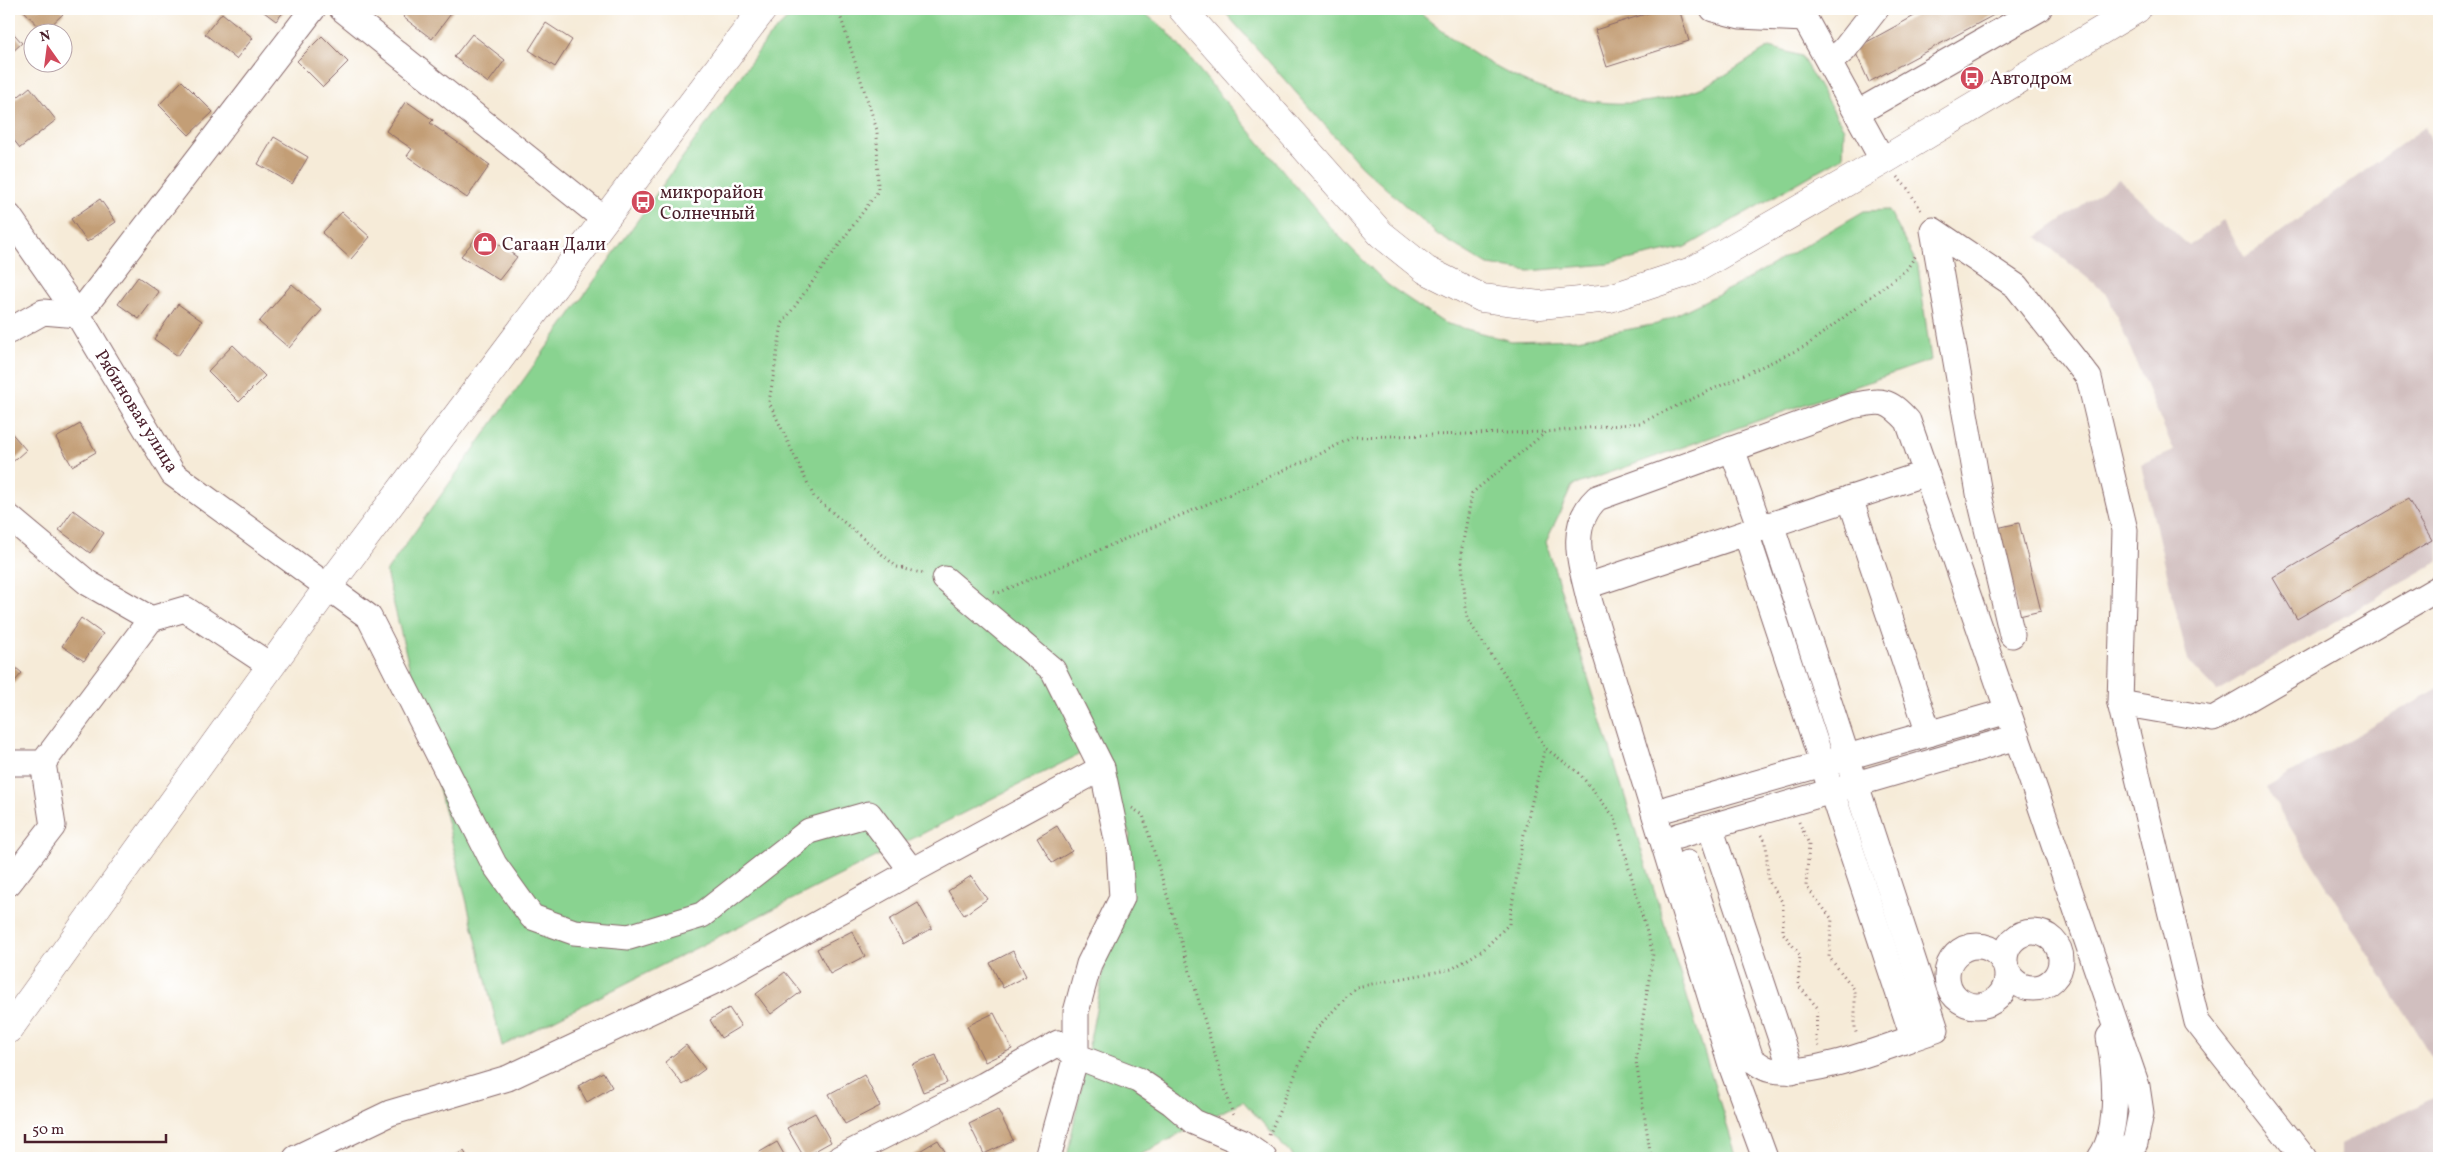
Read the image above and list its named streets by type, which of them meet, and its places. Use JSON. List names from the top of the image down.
{
  "streets": {
    "street": ["Рябиновая улица"]
  },
  "places": {
    "bus stop": ["Автодром", "микрорайон Солнечный"],
    "shop": ["Сагаан Дали"]
  },
  "scale_bar": "50 m",
  "north": "top"
}
